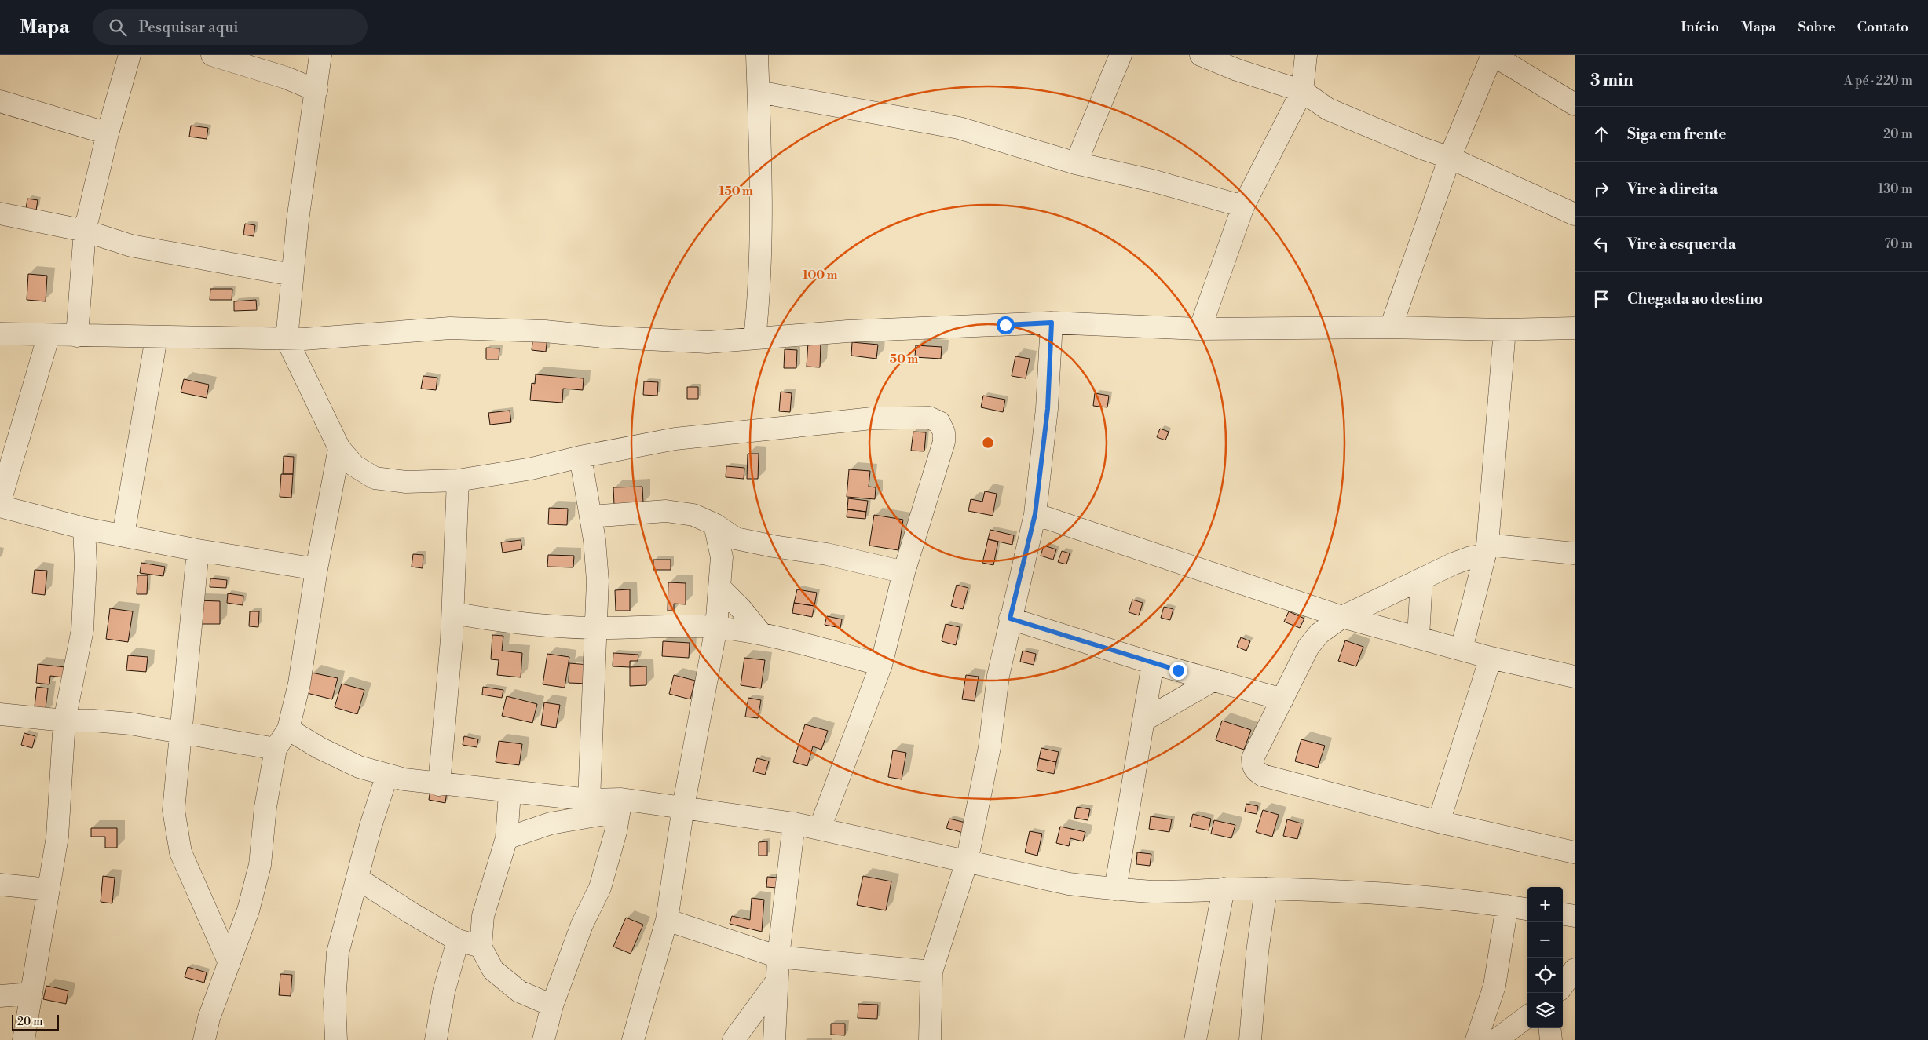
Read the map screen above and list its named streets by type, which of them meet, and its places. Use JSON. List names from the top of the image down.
{
  "scale_bar": "20 m",
  "page": {
    "header": "Mapa",
    "search": "Pesquisar aqui",
    "nav": [
      "Início",
      "Mapa",
      "Sobre",
      "Contato"
    ],
    "heading": ["3 min", "A pé · 220 m"],
    "list": [
      ["Siga em frente", "20 m"],
      ["Vire à direita", "130 m"],
      ["Vire à esquerda", "70 m"],
      "Chegada ao destino"
    ],
    "map_buttons": ["+", "−"],
    "scale": "20 m"
  },
  "rings": ["150 m", "100 m", "50 m"]
}
